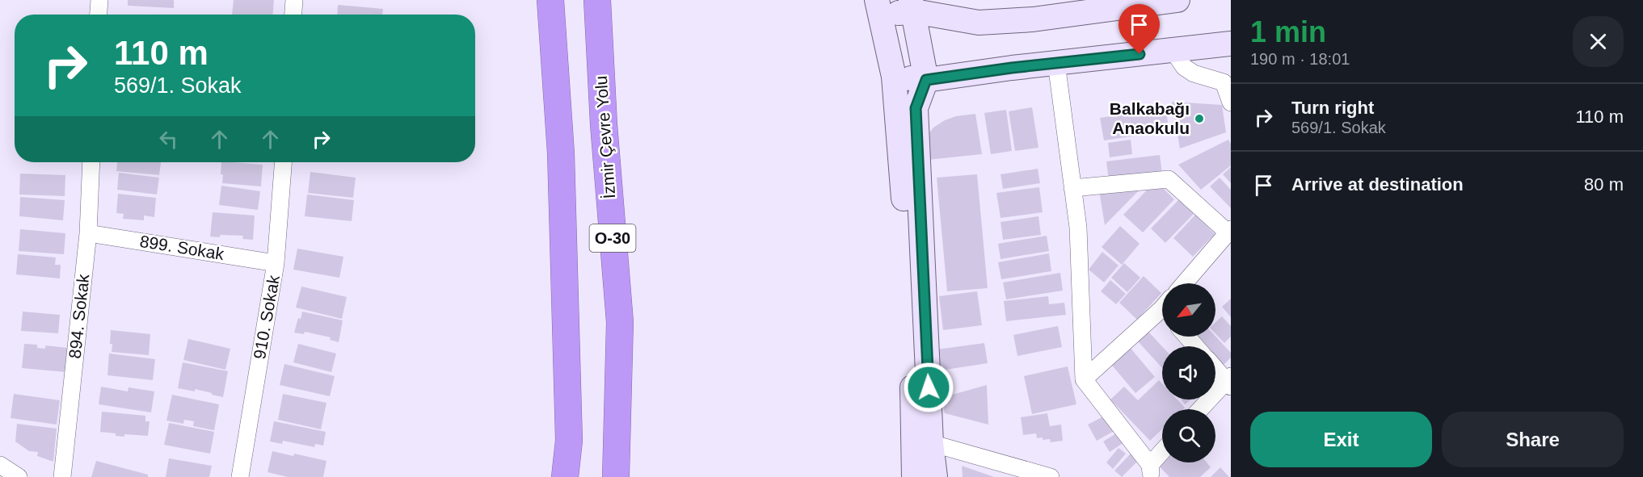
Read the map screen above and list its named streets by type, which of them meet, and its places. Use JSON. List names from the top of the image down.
{
  "streets": {
    "highway": ["İzmir Çevre Yolu", "O-30"],
    "street": ["899. Sokak", "894. Sokak", "910. Sokak"]
  },
  "crossings": [
    ["899. Sokak", "894. Sokak"],
    ["899. Sokak", "910. Sokak"]
  ],
  "places": ["Balkabağı Anaokulu"],
  "north": "bottom left",
  "page": {
    "heading": ["1 min", "190 m · 18:01"],
    "turn": ["110 m", "569/1. Sokak"],
    "list": [
      {
        "name": "Turn right",
        "note": "569/1. Sokak",
        "value": "110 m"
      },
      {
        "name": "Arrive at destination",
        "value": "80 m"
      }
    ],
    "buttons": ["Exit", "Share"]
  }
}
